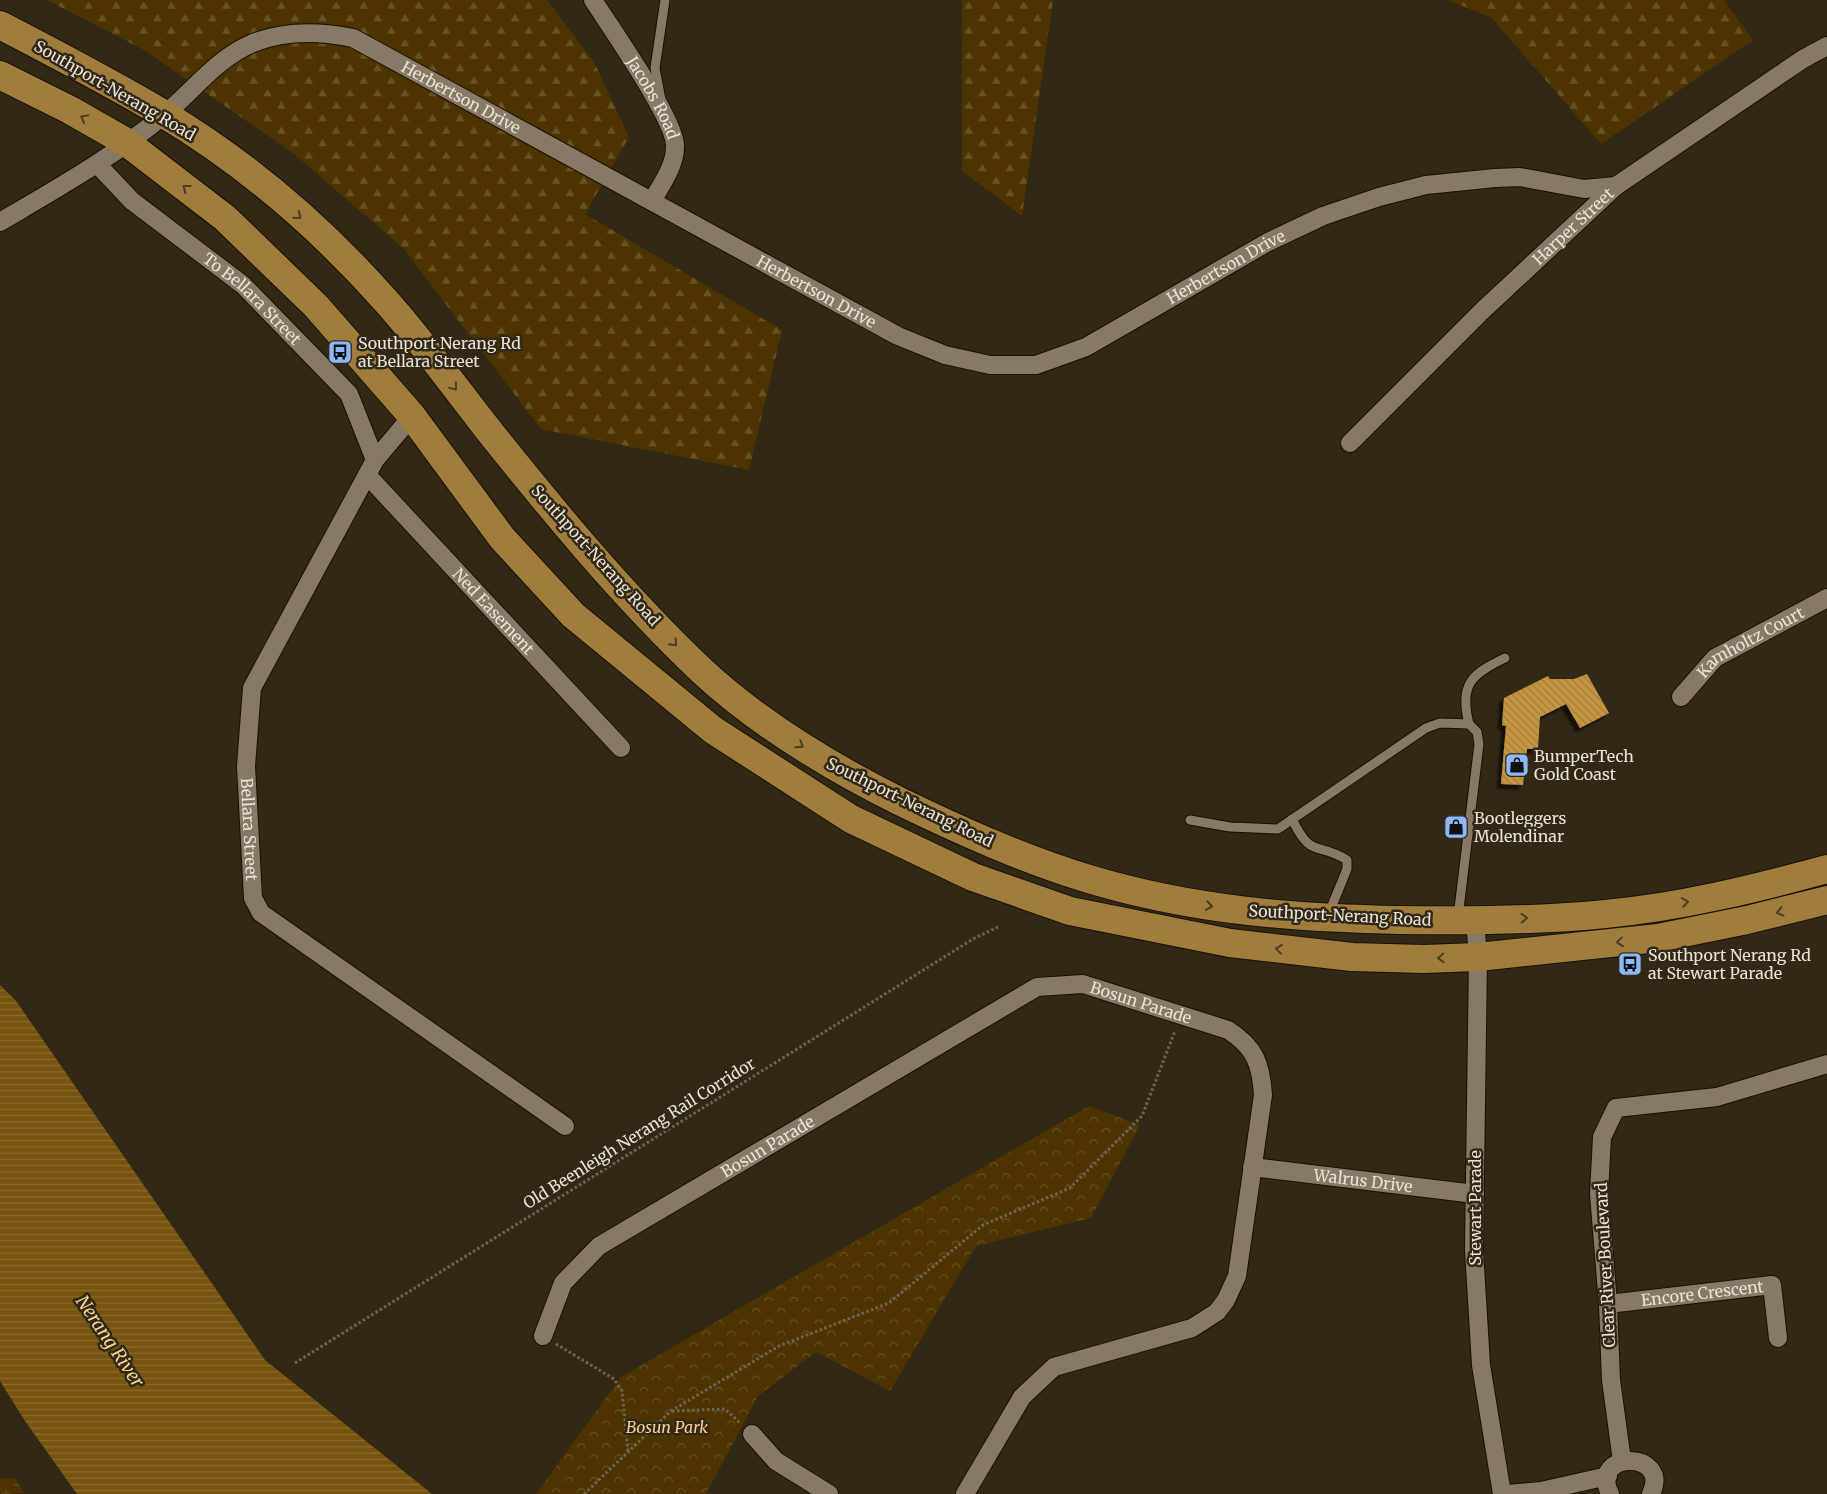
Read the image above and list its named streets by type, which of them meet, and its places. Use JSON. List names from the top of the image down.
{
  "streets": {
    "main road": ["Southport-Nerang Road"],
    "street": [
      "Herbertson Drive",
      "Jacobs Road",
      "Harper Street",
      "To Bellara Street",
      "Ned Easement",
      "Kamholtz Court",
      "Bellara Street",
      "Bosun Parade",
      "Walrus Drive",
      "Stewart Parade",
      "Clear River Boulevard",
      "Encore Crescent"
    ],
    "path": ["Old Beenleigh Nerang Rail Corridor"]
  },
  "crossings": [
    ["Southport-Nerang Road", "Herbertson Drive"],
    ["Southport-Nerang Road", "Stewart Parade"],
    ["Herbertson Drive", "Jacobs Road"],
    ["Herbertson Drive", "Harper Street"],
    ["Herbertson Drive", "To Bellara Street"],
    ["To Bellara Street", "Ned Easement"],
    ["To Bellara Street", "Bellara Street"],
    ["Ned Easement", "Bellara Street"],
    ["Bosun Parade", "Walrus Drive"],
    ["Walrus Drive", "Stewart Parade"],
    ["Clear River Boulevard", "Encore Crescent"]
  ],
  "water": ["Nerang River"],
  "parks": ["Bosun Park"],
  "places": {
    "bus stop": ["Southport Nerang Rd at Bellara Street", "Southport Nerang Rd at Stewart Parade"],
    "shop": ["BumperTech Gold Coast", "Bootleggers Molendinar"]
  }
}
